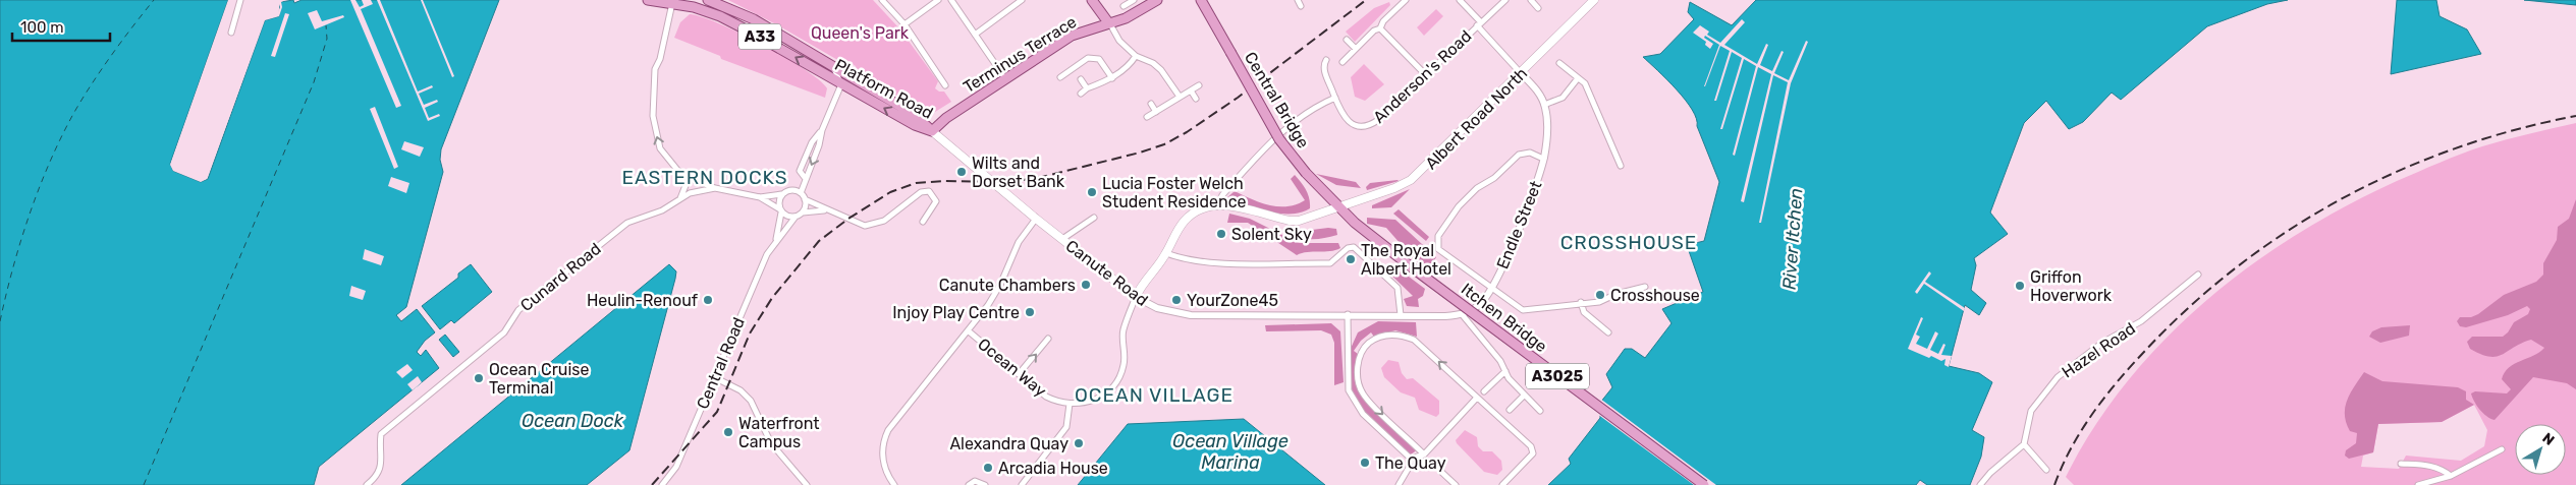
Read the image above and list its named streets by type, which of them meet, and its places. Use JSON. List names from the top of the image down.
{
  "streets": {
    "main road": [
      "A33",
      "Terminus Terrace",
      "Platform Road",
      "Central Bridge",
      "Albert Road North",
      "Canute Road",
      "Itchen Bridge",
      "A3025"
    ],
    "street": [
      "Anderson's Road",
      "Endle Street",
      "Cunard Road",
      "Hazel Road",
      "Central Road",
      "Ocean Way"
    ]
  },
  "crossings": [
    ["A33", "Platform Road"],
    ["Terminus Terrace", "Platform Road"],
    ["Terminus Terrace", "Canute Road"],
    ["Platform Road", "Canute Road"],
    ["Central Bridge", "Albert Road North"],
    ["Central Bridge", "Itchen Bridge"],
    ["Albert Road North", "Itchen Bridge"],
    ["Canute Road", "Ocean Way"]
  ],
  "districts": ["EASTERN DOCKS", "CROSSHOUSE", "OCEAN VILLAGE"],
  "water": ["River Itchen", "Ocean Dock", "Ocean Village Marina"],
  "parks": ["Queen's Park"],
  "places": [
    "Wilts and Dorset Bank",
    "Lucia Foster Welch Student Residence",
    "Solent Sky",
    "The Royal Albert Hotel",
    "Canute Chambers",
    "Griffon Hoverwork",
    "Crosshouse",
    "Heulin-Renouf",
    "YourZone45",
    "Injoy Play Centre",
    "Ocean Cruise Terminal",
    "Waterfront Campus",
    "Alexandra Quay",
    "The Quay",
    "Arcadia House"
  ],
  "scale_bar": "100 m",
  "north": "top right"
}
